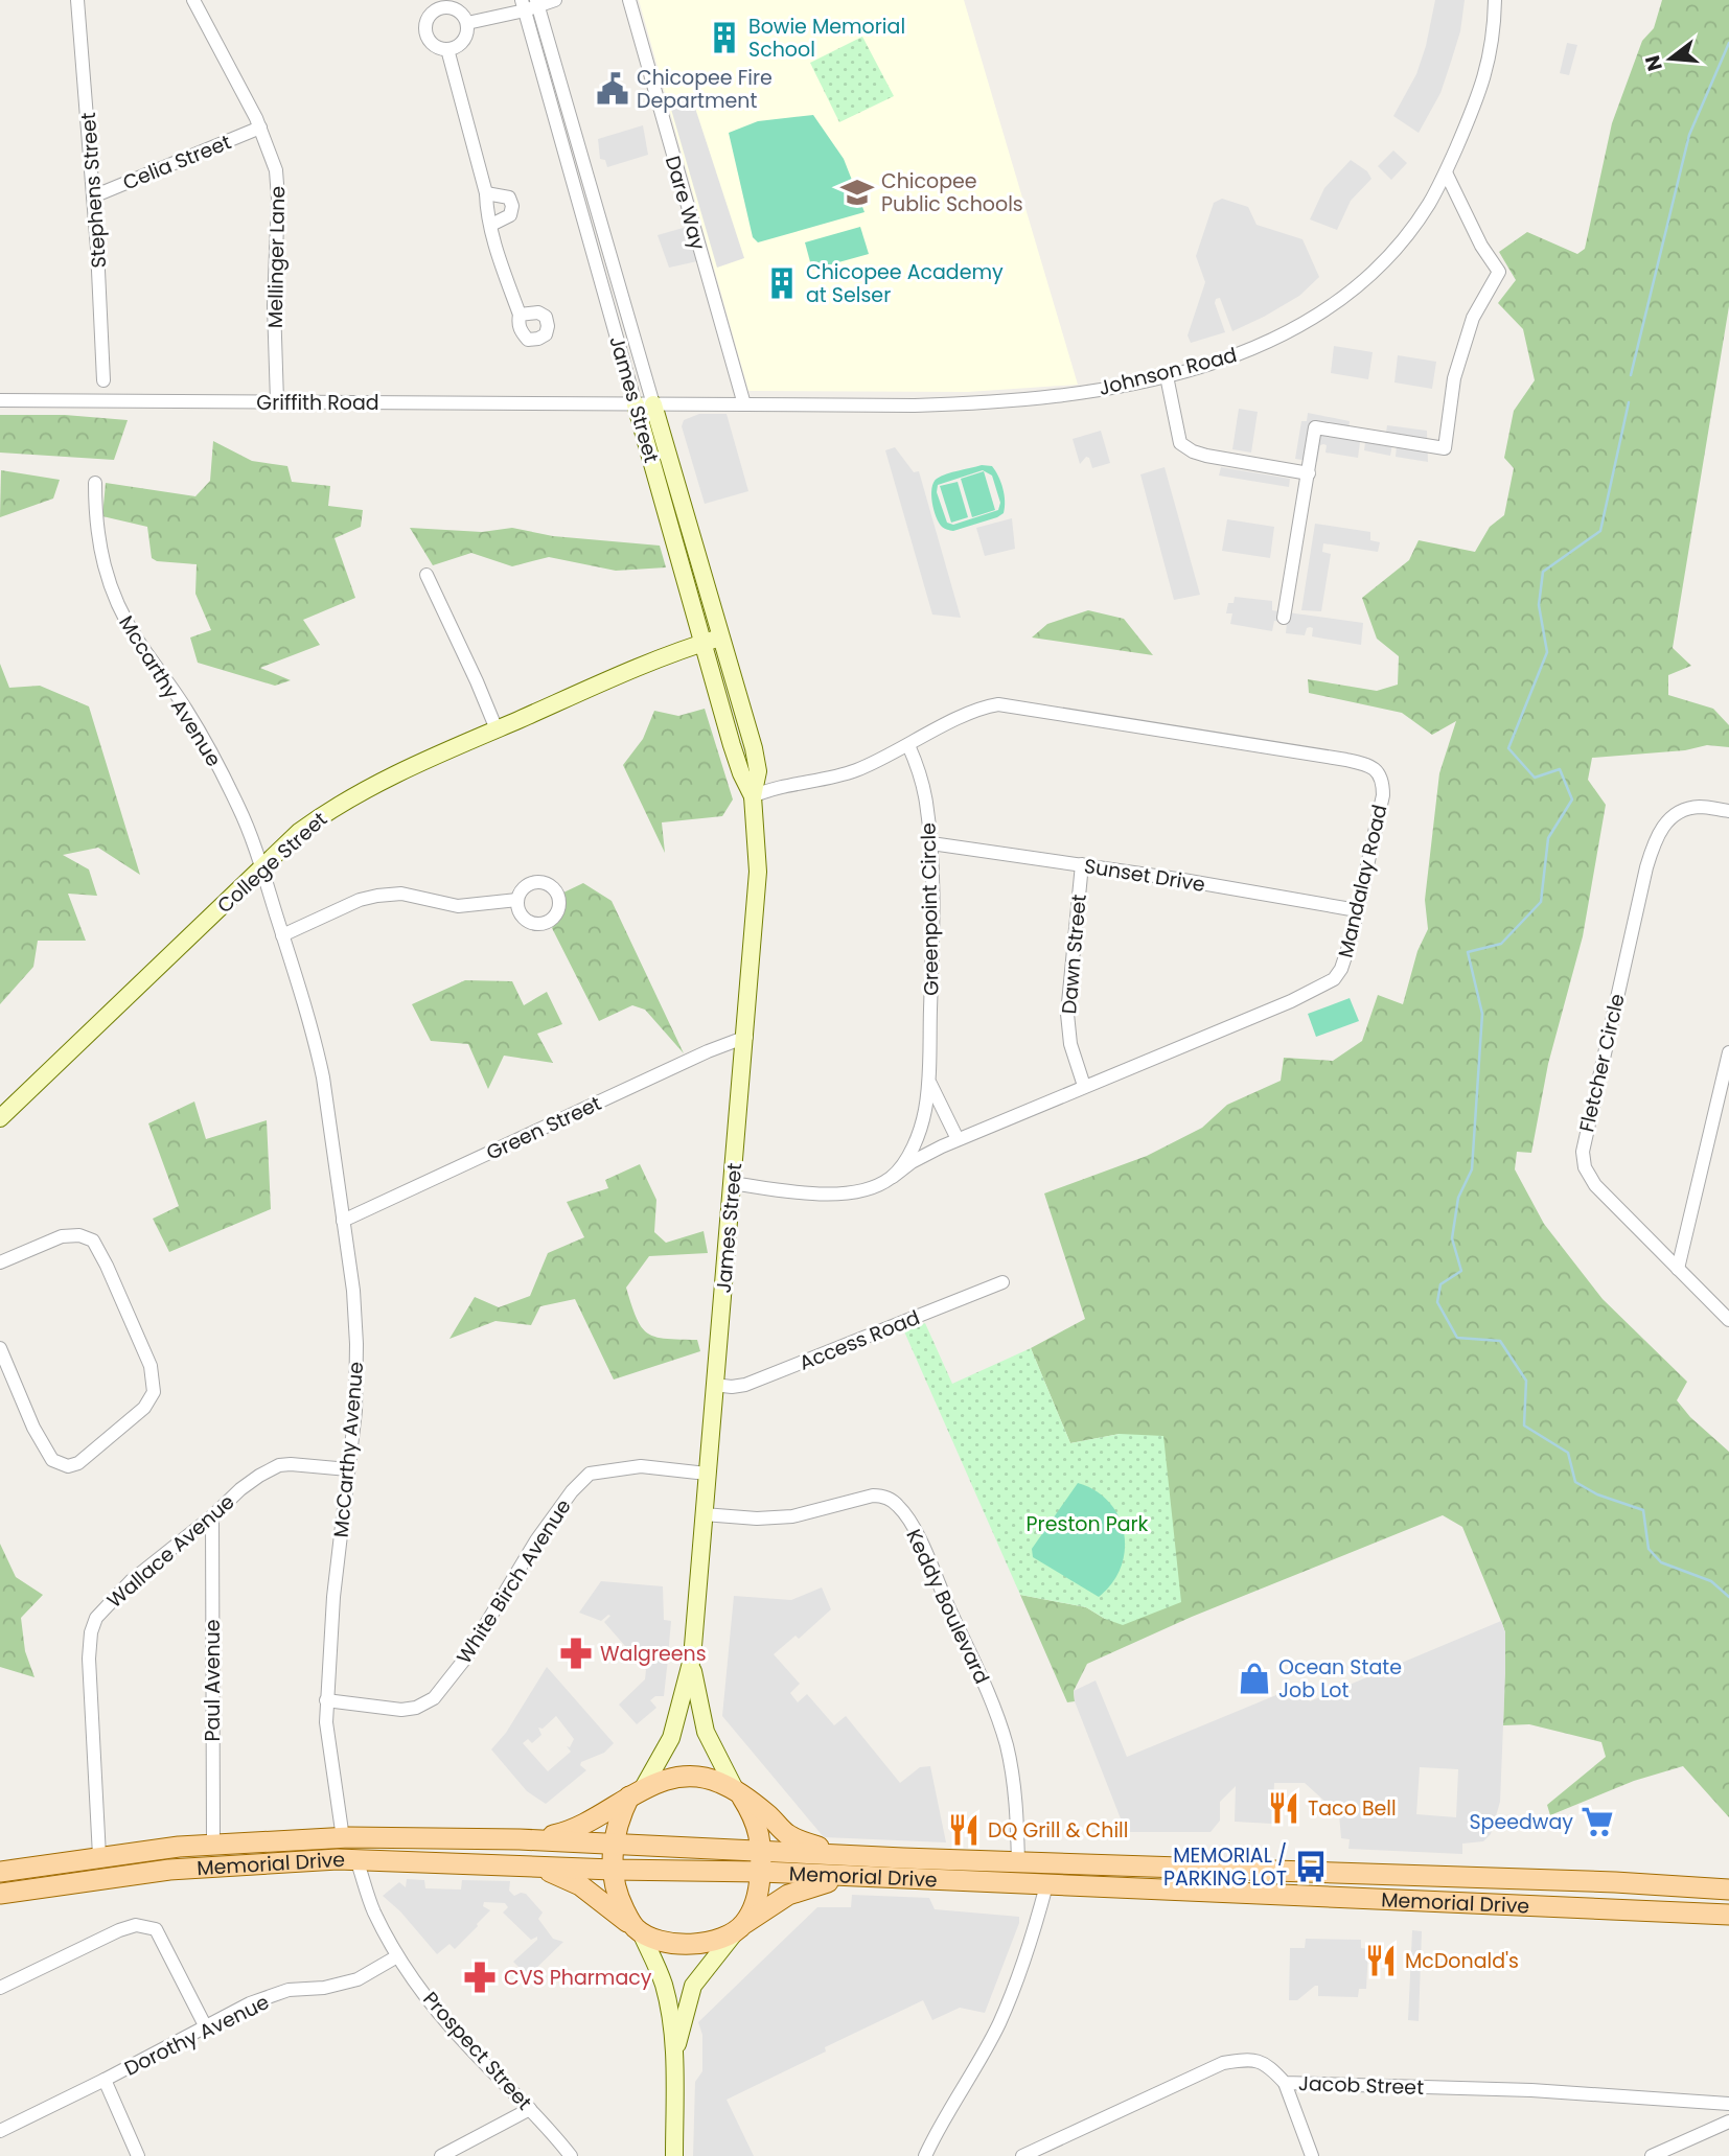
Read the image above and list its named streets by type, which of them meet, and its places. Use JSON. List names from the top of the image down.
{
  "streets": {
    "main road": ["James Street", "College Street", "Memorial Drive"],
    "street": [
      "Celia Street",
      "Stephens Street",
      "Dare Way",
      "Mellinger Lane",
      "Johnson Road",
      "Griffith Road",
      "Mccarthy Avenue",
      "Sunset Drive",
      "Mandalay Road",
      "Greenpoint Circle",
      "Dawn Street",
      "Fletcher Circle",
      "Green Street",
      "Access Road",
      "McCarthy Avenue",
      "Wallace Avenue",
      "White Birch Avenue",
      "Keddy Boulevard",
      "Paul Avenue",
      "Dorothy Avenue",
      "Prospect Street",
      "Jacob Street"
    ]
  },
  "crossings": [
    ["Celia Street", "Stephens Street"],
    ["Celia Street", "Mellinger Lane"],
    ["Dare Way", "Johnson Road"],
    ["Mellinger Lane", "Griffith Road"],
    ["Johnson Road", "James Street"],
    ["Johnson Road", "Griffith Road"],
    ["James Street", "Griffith Road"],
    ["James Street", "College Street"],
    ["James Street", "Mandalay Road"],
    ["James Street", "Green Street"],
    ["James Street", "Access Road"],
    ["James Street", "White Birch Avenue"],
    ["James Street", "Keddy Boulevard"],
    ["Mccarthy Avenue", "College Street"],
    ["Mccarthy Avenue", "McCarthy Avenue"],
    ["Sunset Drive", "Mandalay Road"],
    ["Sunset Drive", "Greenpoint Circle"],
    ["Sunset Drive", "Dawn Street"],
    ["Mandalay Road", "Greenpoint Circle"],
    ["Mandalay Road", "Dawn Street"],
    ["Green Street", "McCarthy Avenue"],
    ["McCarthy Avenue", "Wallace Avenue"],
    ["McCarthy Avenue", "White Birch Avenue"],
    ["McCarthy Avenue", "Memorial Drive"],
    ["Wallace Avenue", "Paul Avenue"],
    ["Wallace Avenue", "Memorial Drive"],
    ["Keddy Boulevard", "Memorial Drive"],
    ["Paul Avenue", "Memorial Drive"],
    ["Memorial Drive", "Prospect Street"],
    ["Dorothy Avenue", "Prospect Street"]
  ],
  "parks": ["Preston Park"],
  "places": {
    "building": ["Bowie Memorial School", "Chicopee Academy at Selser"],
    "public building": ["Chicopee Fire Department"],
    "school or university": ["Chicopee Public Schools"],
    "pharmacy": ["Walgreens", "CVS Pharmacy"],
    "shop": ["Ocean State Job Lot"],
    "restaurant": ["Taco Bell", "DQ Grill & Chill", "McDonald's"],
    "supermarket": ["Speedway"],
    "bus stop": ["MEMORIAL / PARKING LOT"]
  },
  "north": "left"
}
